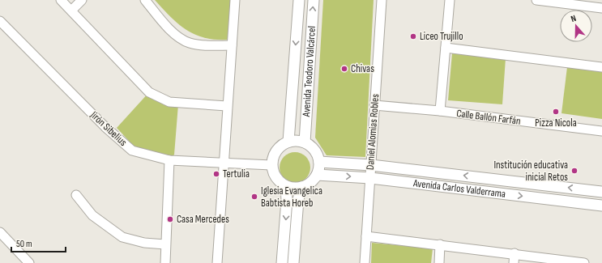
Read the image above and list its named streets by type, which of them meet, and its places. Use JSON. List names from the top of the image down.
{
  "streets": {
    "street": [
      "Avenida Teodoro Valcárcel",
      "Calle Ballón Farfán",
      "Jirón Sibelius",
      "Daniel Alomias Robles",
      "Avenida Carlos Valderrama"
    ]
  },
  "crossings": [
    ["Avenida Teodoro Valcárcel", "Jirón Sibelius"],
    ["Avenida Teodoro Valcárcel", "Avenida Carlos Valderrama"],
    ["Calle Ballón Farfán", "Daniel Alomias Robles"],
    ["Jirón Sibelius", "Avenida Carlos Valderrama"],
    ["Daniel Alomias Robles", "Avenida Carlos Valderrama"]
  ],
  "places": [
    "Liceo Trujillo",
    "Chivas",
    "Pizza Nicola",
    "Institución educativa inicial Retos",
    "Tertulia",
    "Iglesia Evangelica Babtista Horeb",
    "Casa Mercedes"
  ],
  "scale_bar": "50 m",
  "north": "top"
}
